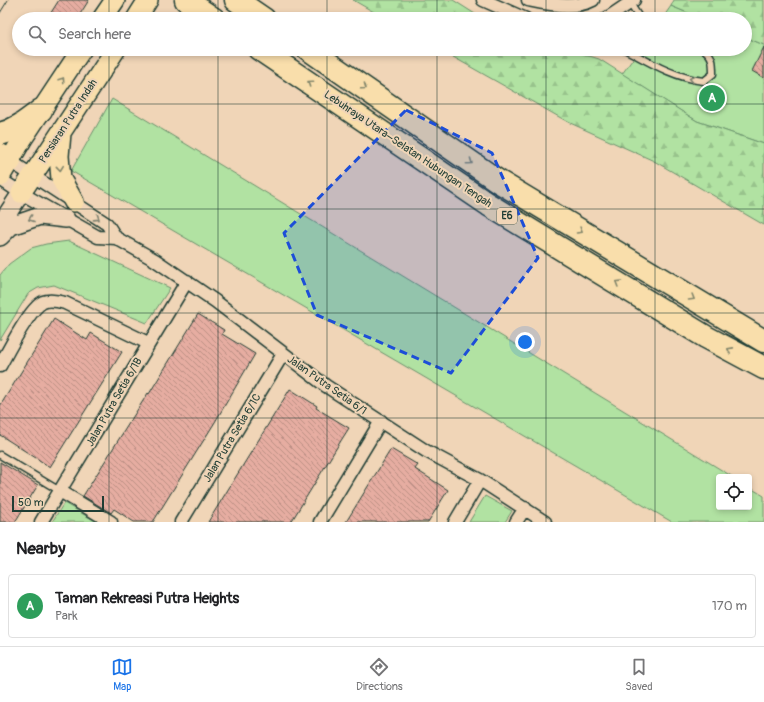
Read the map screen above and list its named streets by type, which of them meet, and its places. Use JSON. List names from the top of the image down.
{
  "streets": {
    "highway": ["Lebuhraya Utara–Selatan Hubungan Tengah", "E6"],
    "main road": ["Persiaran Putra Indah"],
    "street": ["Jalan Putra Setia 6/1", "Jalan Putra Setia 6/1B", "Jalan Putra Setia 6/1C"]
  },
  "crossings": [
    ["Jalan Putra Setia 6/1", "Jalan Putra Setia 6/1B"],
    ["Jalan Putra Setia 6/1", "Jalan Putra Setia 6/1C"]
  ],
  "scale_bar": "50 m",
  "page": {
    "search": "Search here",
    "pins": "A",
    "scale": "50 m",
    "heading": "Nearby",
    "list": [
      {
        "mark": "A",
        "name": "Taman Rekreasi Putra Heights",
        "note": "Park",
        "value": "170 m"
      }
    ],
    "nav": ["Map", "Directions", "Saved"]
  }
}
